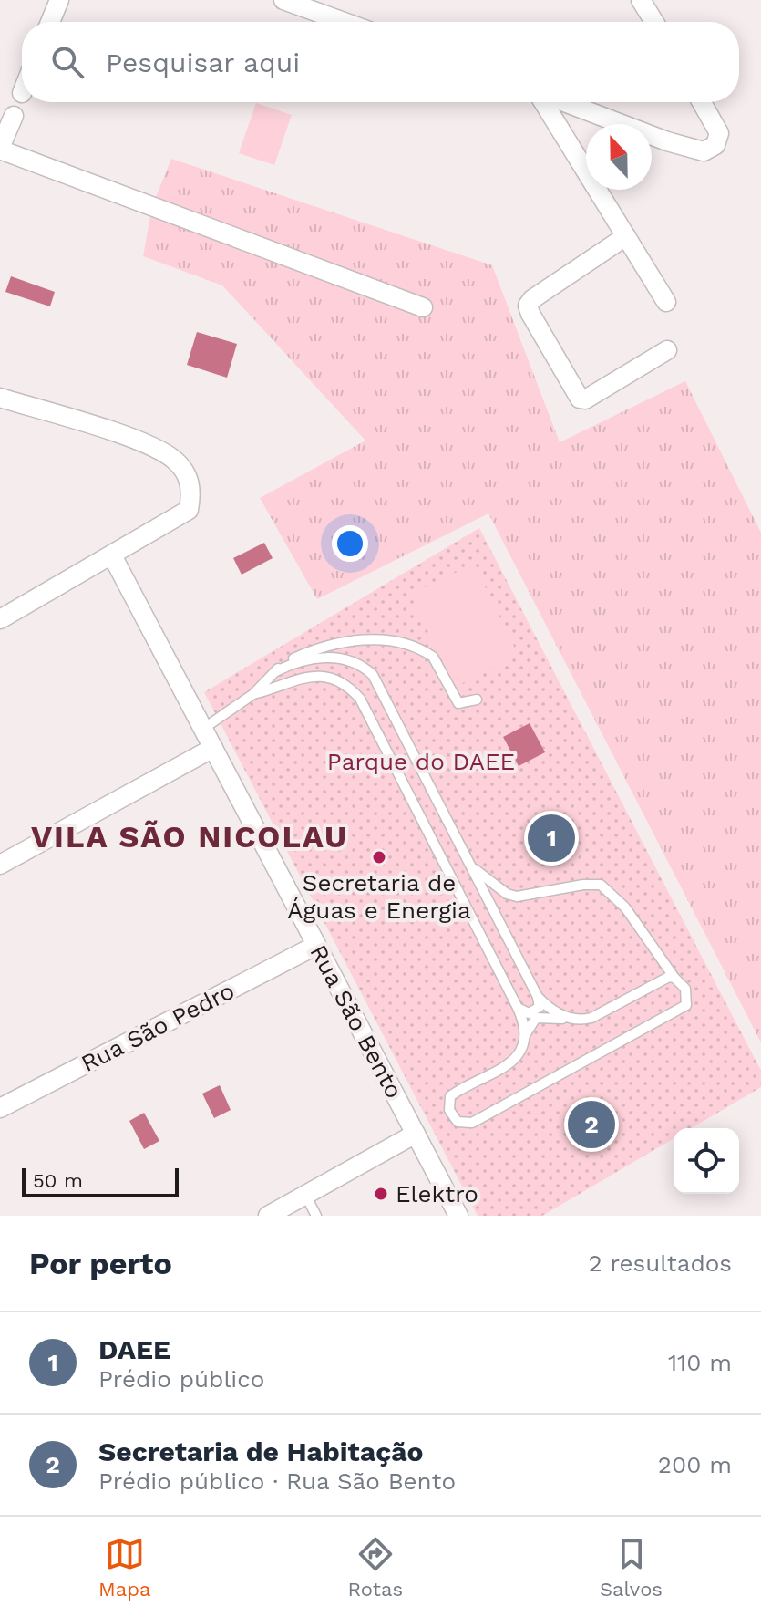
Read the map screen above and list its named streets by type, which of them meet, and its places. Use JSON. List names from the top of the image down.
{
  "streets": {
    "street": ["Rua São Bento", "Rua São Pedro"]
  },
  "crossings": [
    ["Rua São Bento", "Rua São Pedro"]
  ],
  "districts": ["VILA SÃO NICOLAU"],
  "parks": ["Parque do DAEE"],
  "places": ["Secretaria de Águas e Energia", "Elektro"],
  "scale_bar": "50 m",
  "north": "top",
  "page": {
    "search": "Pesquisar aqui",
    "pins": ["1", "2"],
    "scale": "50 m",
    "heading": ["Por perto", "2 resultados"],
    "list": [
      {
        "mark": "1",
        "name": "DAEE",
        "note": "Prédio público",
        "value": "110 m"
      },
      {
        "mark": "2",
        "name": "Secretaria de Habitação",
        "note": "Prédio público · Rua São Bento",
        "value": "200 m"
      }
    ],
    "nav": ["Mapa", "Rotas", "Salvos"]
  }
}
